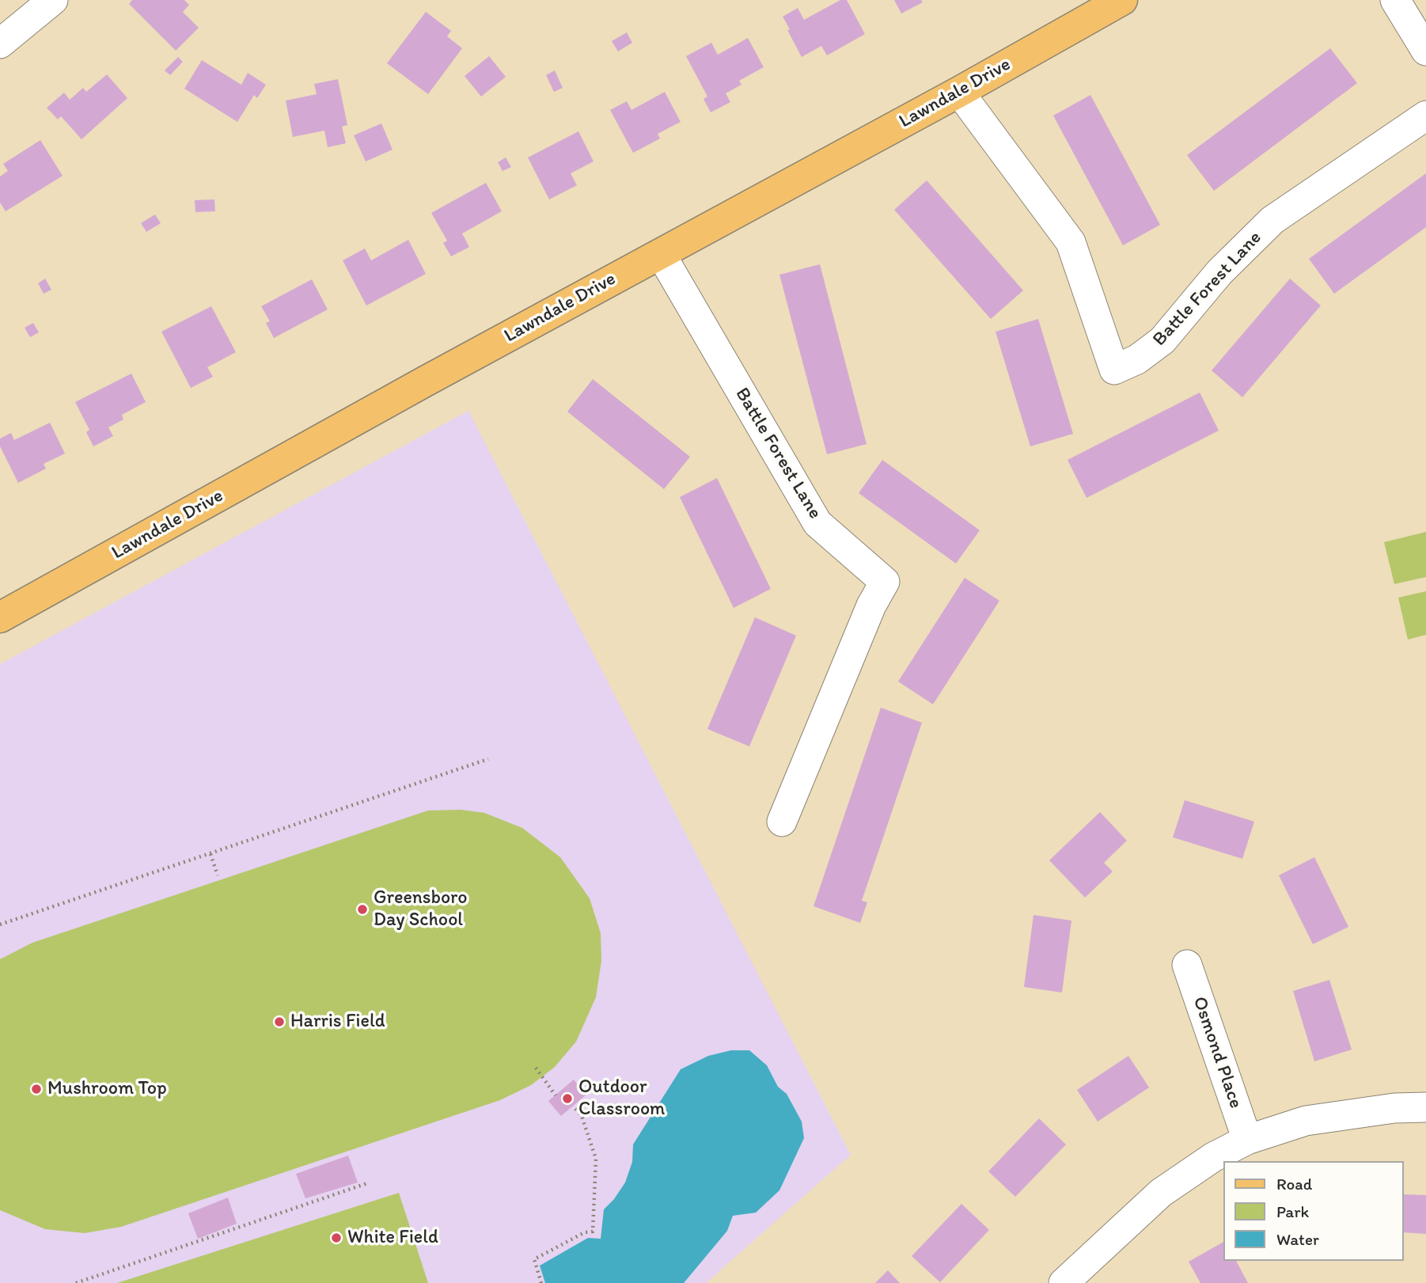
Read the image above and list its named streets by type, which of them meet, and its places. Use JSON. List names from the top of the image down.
{
  "streets": {
    "main road": ["Lawndale Drive"],
    "street": ["Battle Forest Lane", "Osmond Place"]
  },
  "crossings": [
    ["Lawndale Drive", "Battle Forest Lane"]
  ],
  "places": [
    "Greensboro Day School",
    "Harris Field",
    "Mushroom Top",
    "Outdoor Classroom",
    "White Field"
  ],
  "legend": ["Road", "Park", "Water"]
}
